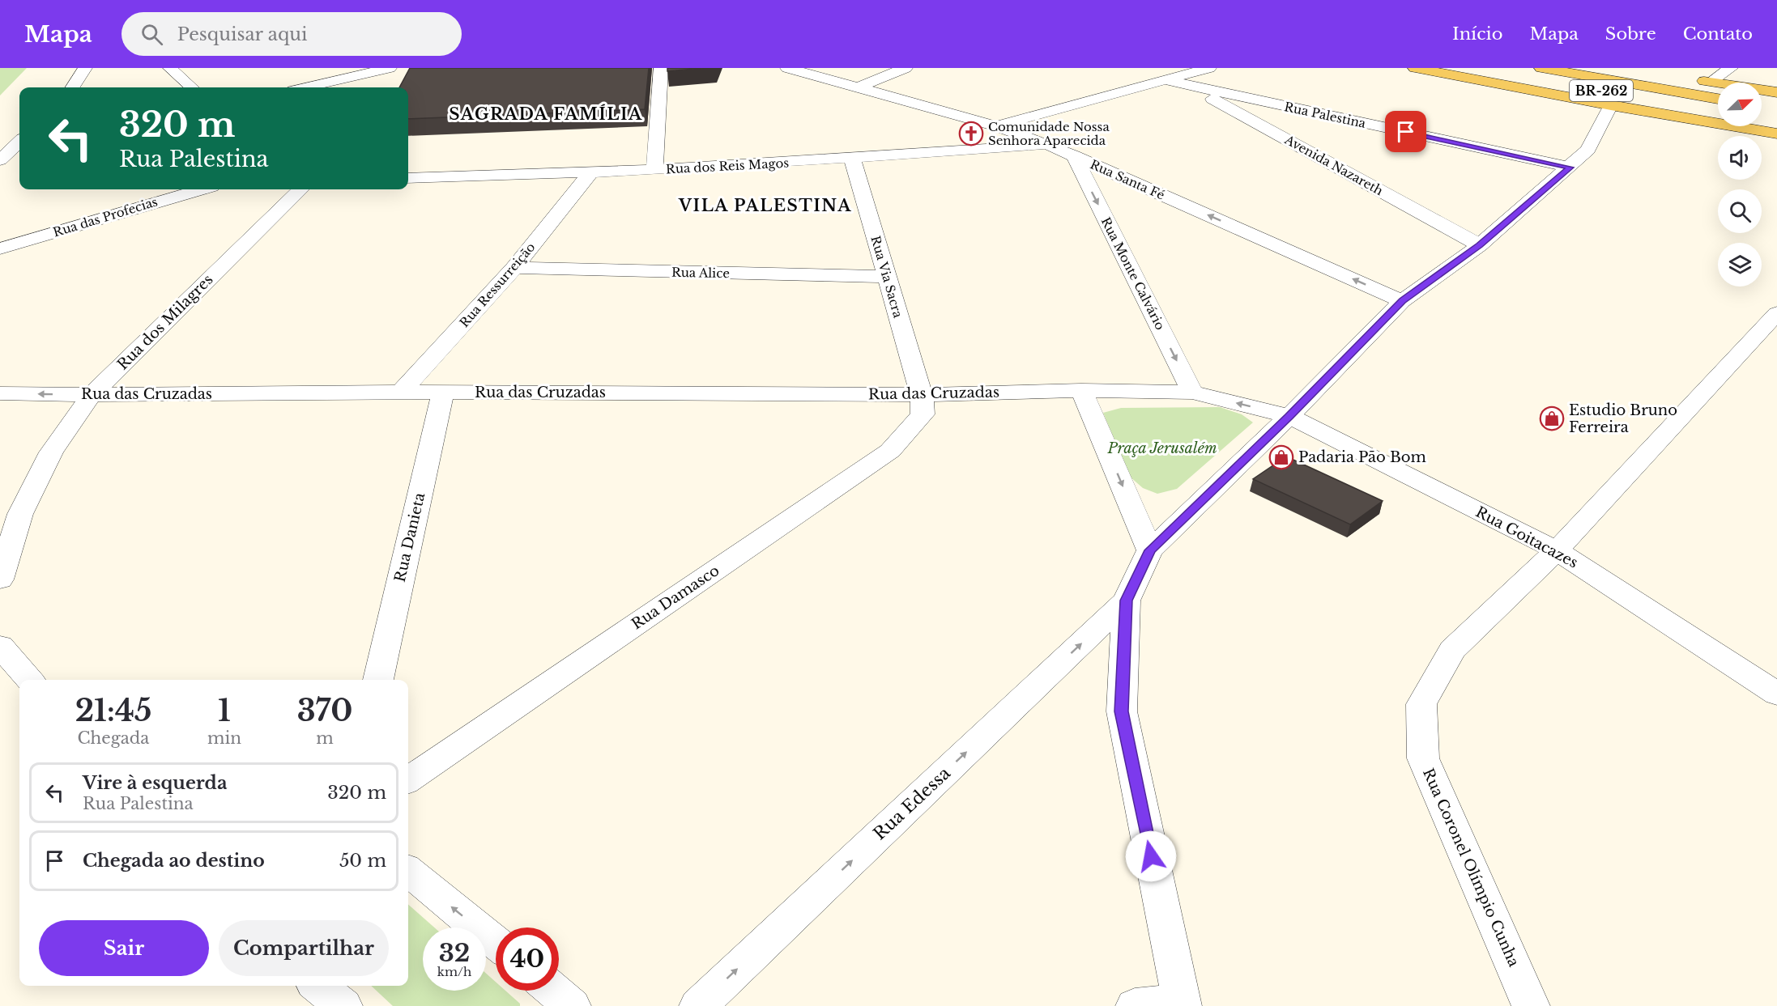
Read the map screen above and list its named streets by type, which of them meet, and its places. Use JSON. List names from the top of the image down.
{
  "streets": {
    "main road": ["BR-262"],
    "street": [
      "Rua Palestina",
      "Avenida Nazareth",
      "Rua dos Reis Magos",
      "Rua Santa Fé",
      "Rua das Profecias",
      "Rua Alice",
      "Rua Monte Calvário",
      "Rua Via Sacra",
      "Rua Ressurreição",
      "Rua dos Milagres",
      "Rua das Cruzadas",
      "Rua Danieta",
      "Rua Goitacazes",
      "Rua Damasco",
      "Rua Edessa",
      "Rua Coronel Olímpio Cunha"
    ]
  },
  "crossings": [
    ["Rua Palestina", "Avenida Nazareth"],
    ["Rua dos Reis Magos", "Rua Santa Fé"],
    ["Rua dos Reis Magos", "Rua Via Sacra"],
    ["Rua dos Reis Magos", "Rua Ressurreição"],
    ["Rua Santa Fé", "Rua Monte Calvário"],
    ["Rua Alice", "Rua Via Sacra"],
    ["Rua Alice", "Rua Ressurreição"],
    ["Rua Monte Calvário", "Rua das Cruzadas"],
    ["Rua Via Sacra", "Rua das Cruzadas"],
    ["Rua Via Sacra", "Rua Damasco"],
    ["Rua Ressurreição", "Rua das Cruzadas"],
    ["Rua dos Milagres", "Rua das Cruzadas"],
    ["Rua das Cruzadas", "Rua Danieta"],
    ["Rua das Cruzadas", "Rua Goitacazes"],
    ["Rua das Cruzadas", "Rua Damasco"],
    ["Rua Goitacazes", "Rua Coronel Olímpio Cunha"]
  ],
  "one_way": ["Rua Santa Fé", "Rua Monte Calvário", "Rua Edessa"],
  "districts": ["SAGRADA FAMÍLIA", "VILA PALESTINA"],
  "parks": ["Praça Jerusalém"],
  "places": {
    "church": ["Comunidade Nossa Senhora Aparecida"],
    "shop": ["Estudio Bruno Ferreira", "Padaria Pão Bom"]
  },
  "north": "top right",
  "page": {
    "header": "Mapa",
    "search": "Pesquisar aqui",
    "nav": [
      "Início",
      "Mapa",
      "Sobre",
      "Contato"
    ],
    "turn": ["320 m", "Rua Palestina"],
    "eta": [
      "21:45",
      "Chegada",
      "1",
      "min",
      "370",
      "m"
    ],
    "list": [
      {
        "name": "Vire à esquerda",
        "note": "Rua Palestina",
        "value": "320 m"
      },
      {
        "name": "Chegada ao destino",
        "value": "50 m"
      }
    ],
    "buttons": ["Sair", "Compartilhar"],
    "speed": "32 km/h",
    "limit": "40"
  }
}
